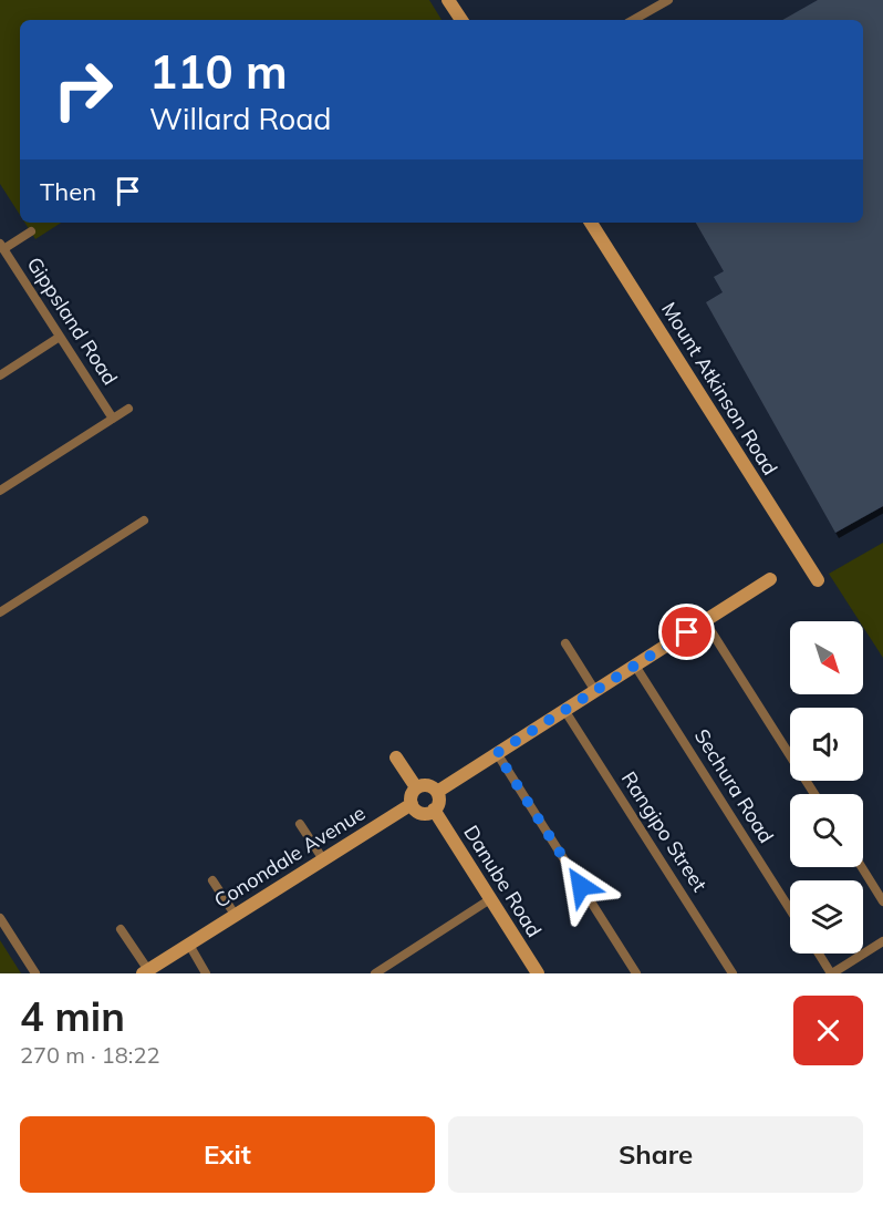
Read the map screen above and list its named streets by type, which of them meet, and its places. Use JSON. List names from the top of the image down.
{
  "streets": {
    "street": [
      "Gippsland Road",
      "Mount Atkinson Road",
      "Sechura Road",
      "Rangipo Street",
      "Conondale Avenue",
      "Danube Road"
    ]
  },
  "crossings": [
    ["Conondale Avenue", "Danube Road"]
  ],
  "north": "bottom right",
  "page": {
    "turn": ["110 m", "Willard Road"],
    "then": "Then",
    "heading": ["4 min", "270 m · 18:22"],
    "buttons": ["Exit", "Share"]
  }
}
